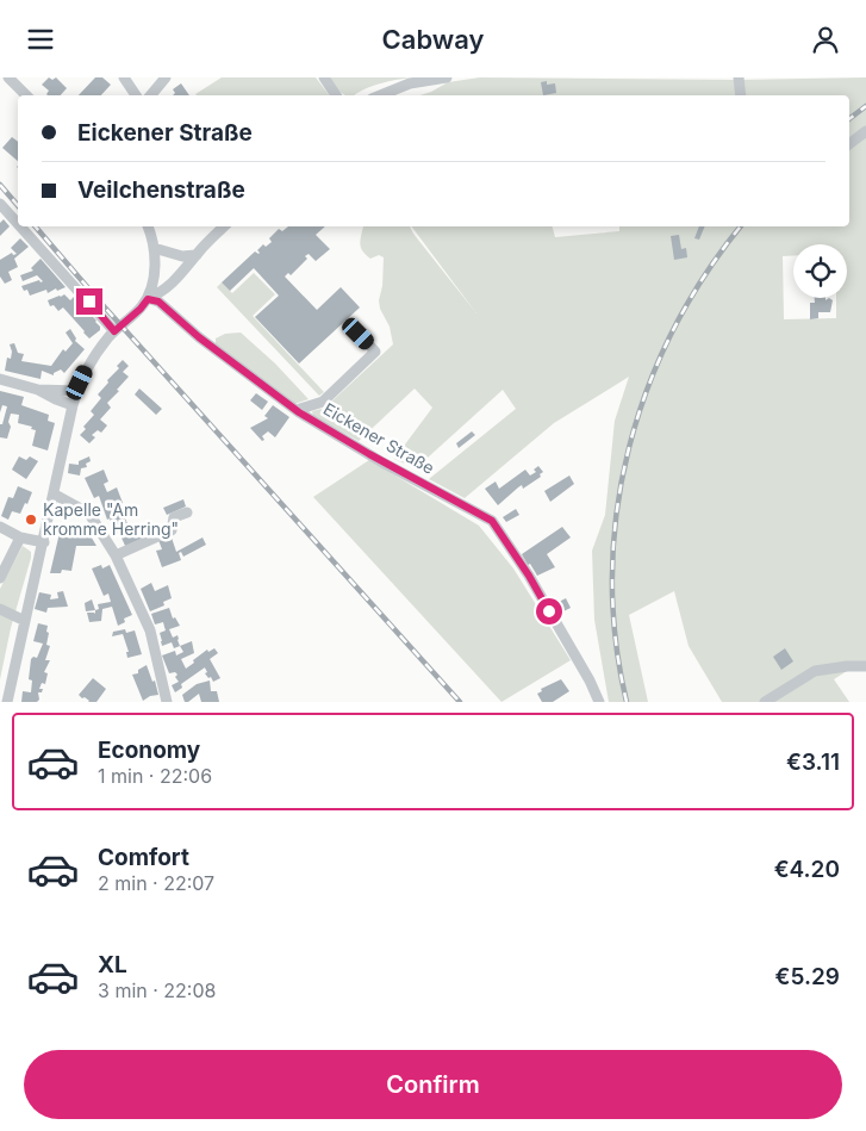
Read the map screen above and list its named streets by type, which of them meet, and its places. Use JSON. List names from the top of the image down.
{
  "streets": {
    "street": ["Eickener Straße"]
  },
  "places": ["Kapelle \"Am kromme Herring\""],
  "page": {
    "header": "Cabway",
    "banner": ["Eickener Straße", "Veilchenstraße"],
    "list": [
      {
        "name": "Economy",
        "note": "1 min · 22:06",
        "value": "€3.11"
      },
      {
        "name": "Comfort",
        "note": "2 min · 22:07",
        "value": "€4.20"
      },
      {
        "name": "XL",
        "note": "3 min · 22:08",
        "value": "€5.29"
      }
    ],
    "buttons": "Confirm"
  }
}
